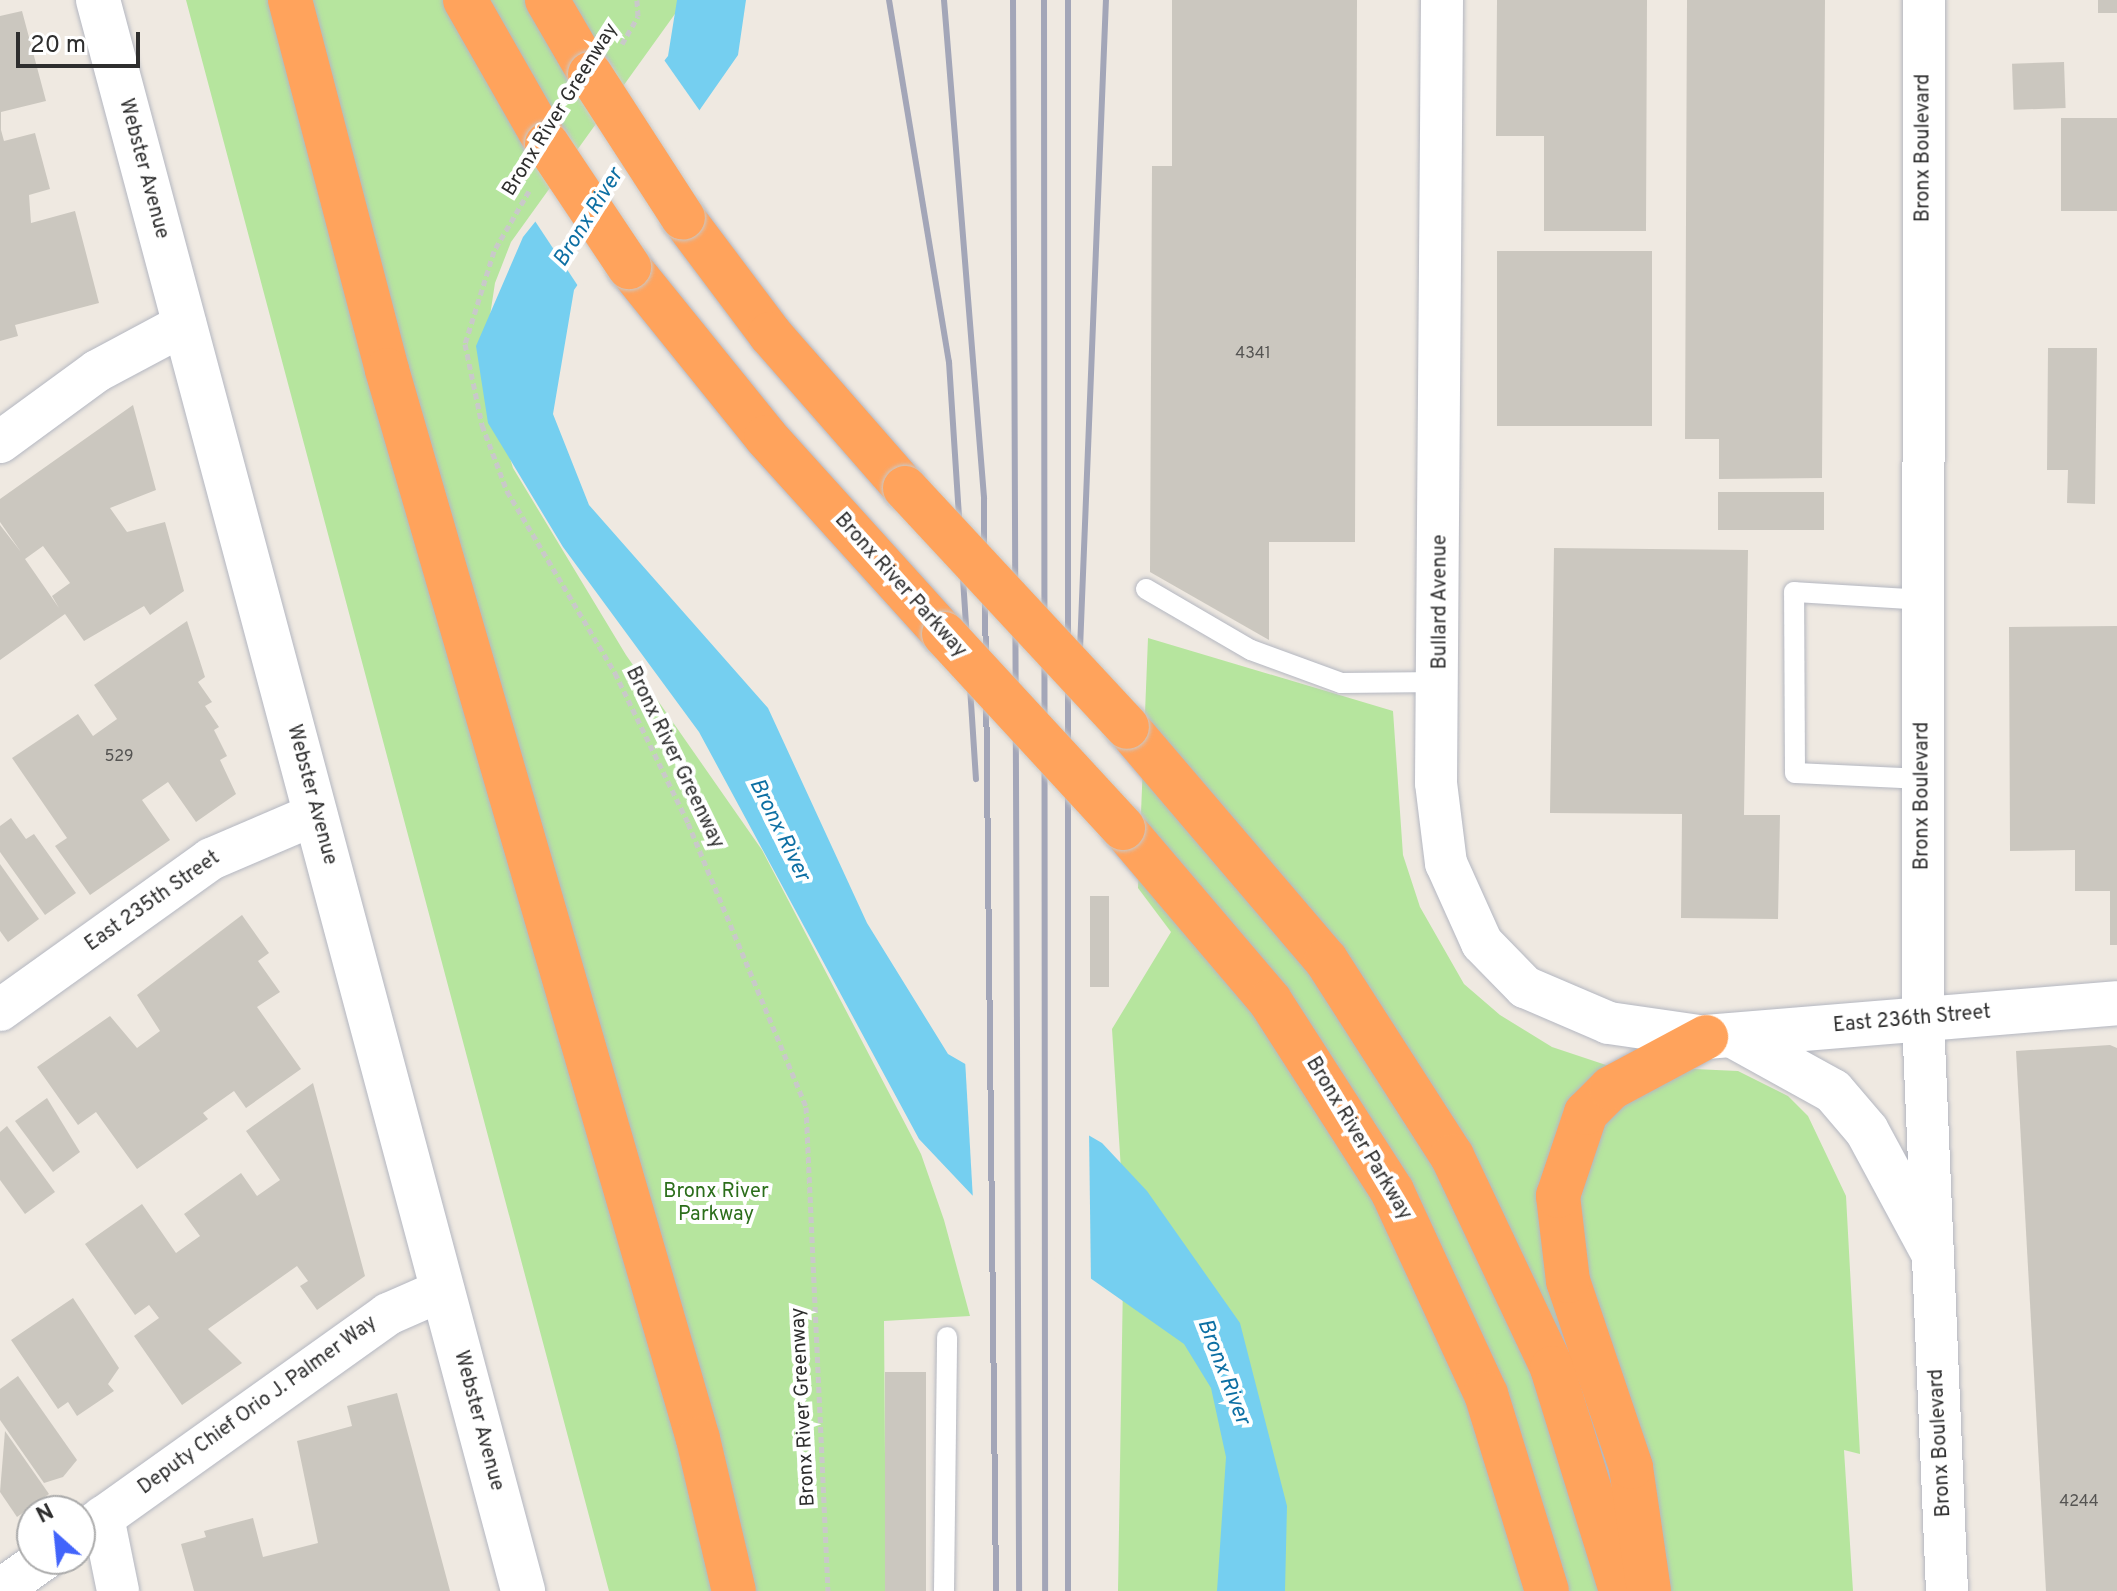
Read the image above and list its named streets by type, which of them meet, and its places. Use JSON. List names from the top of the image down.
{
  "streets": {
    "highway": ["Bronx River Parkway"],
    "main road": ["Webster Avenue", "East 236th Street"],
    "street": [
      "Bronx Boulevard",
      "Bullard Avenue",
      "East 235th Street",
      "Deputy Chief Orio J. Palmer Way"
    ],
    "path": ["Bronx River Greenway"]
  },
  "crossings": [
    ["Bronx River Greenway", "Bronx River Parkway"],
    ["Bronx Boulevard", "East 236th Street"],
    ["Webster Avenue", "East 235th Street"],
    ["Webster Avenue", "Deputy Chief Orio J. Palmer Way"],
    ["Bullard Avenue", "East 236th Street"]
  ],
  "water": ["Bronx River"],
  "parks": ["Bronx River Parkway"],
  "house_numbers": ["4341", "529", "4244"],
  "scale_bar": "20 m",
  "north": "top left"
}
